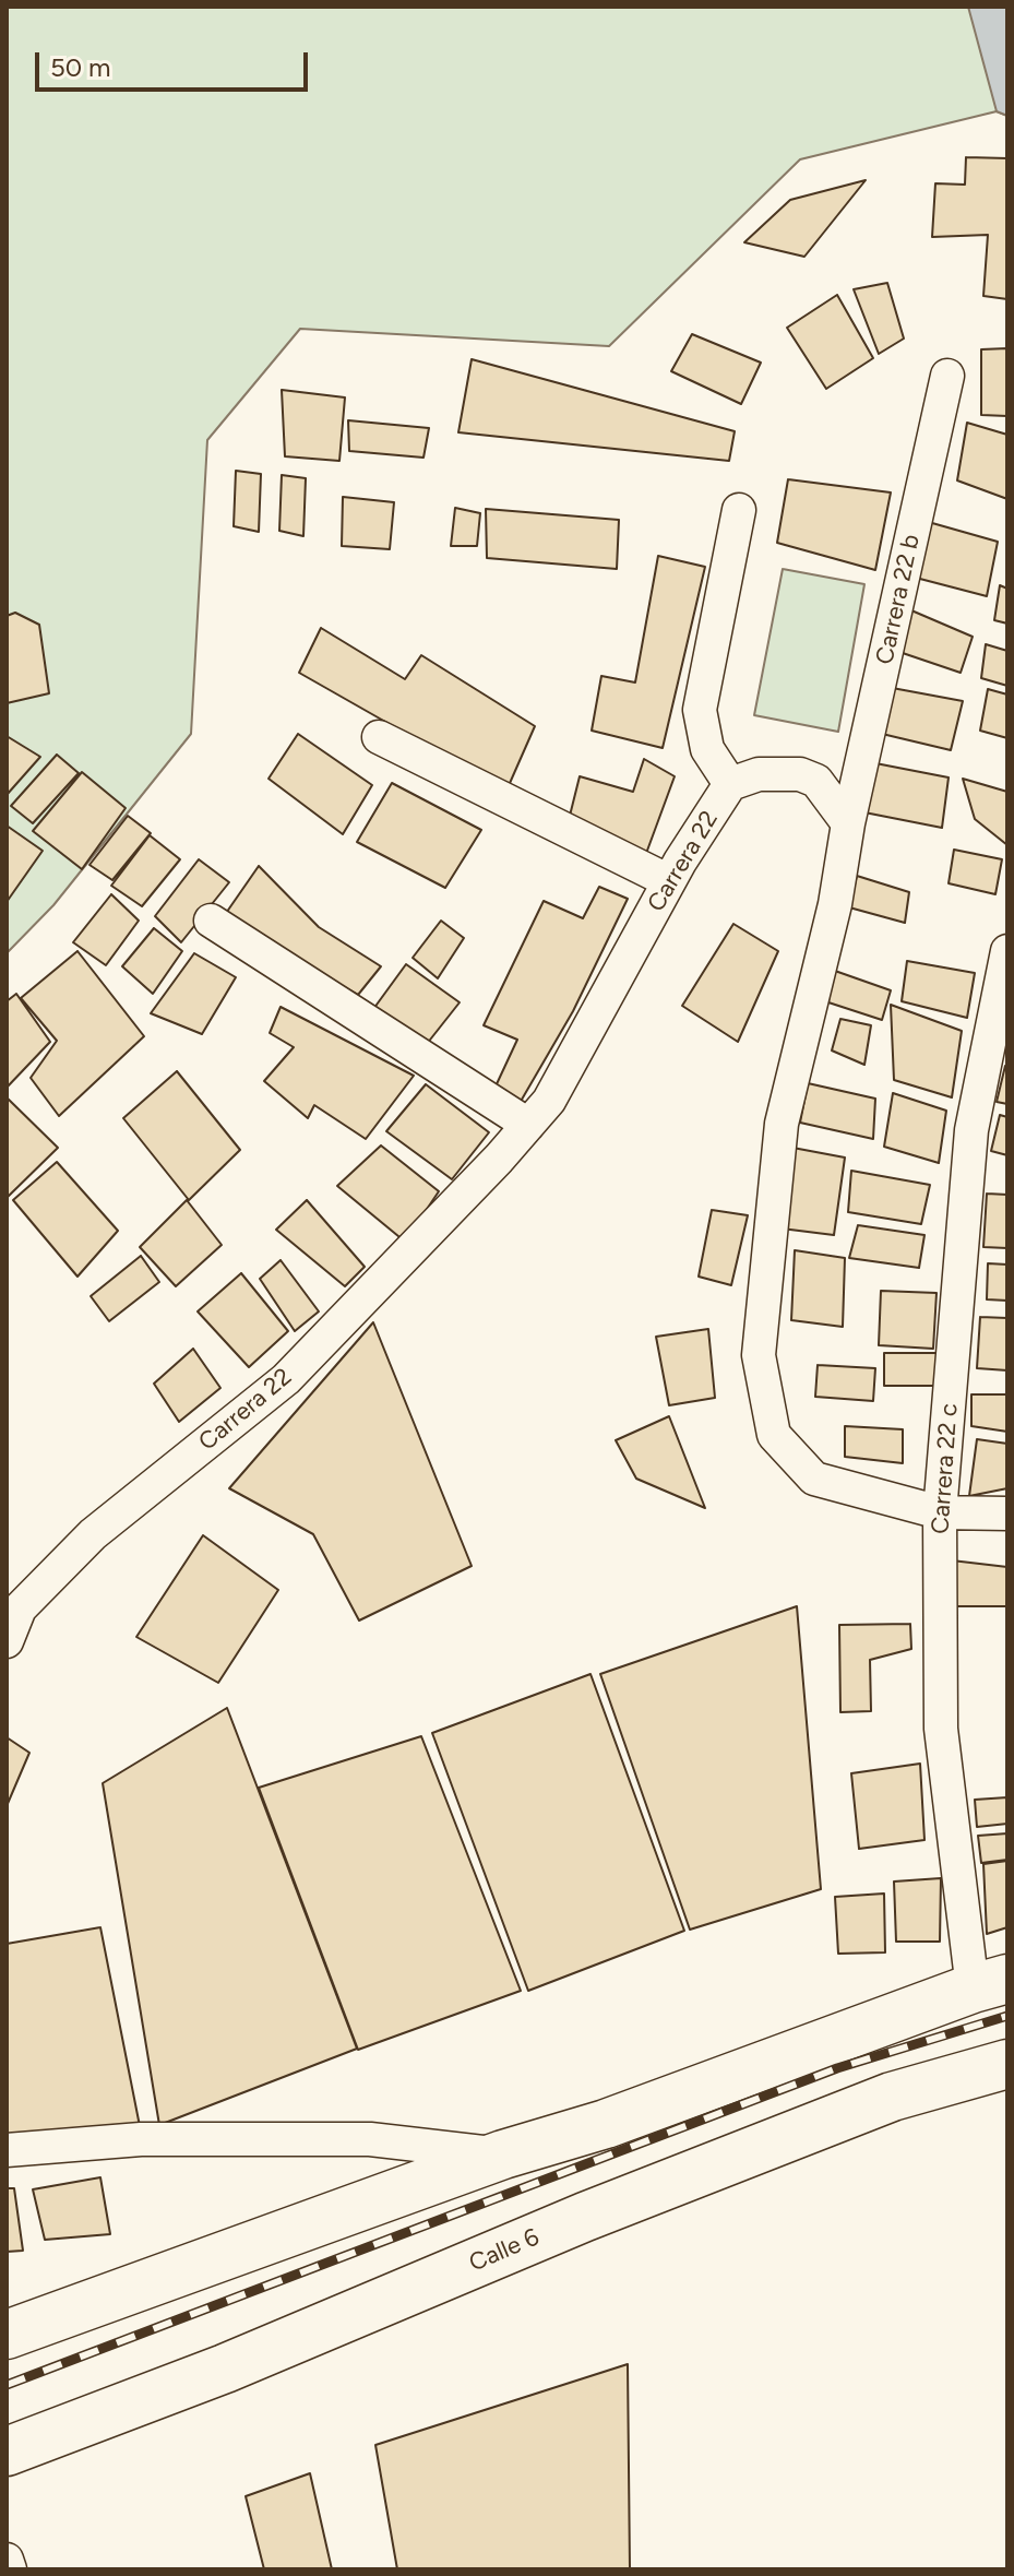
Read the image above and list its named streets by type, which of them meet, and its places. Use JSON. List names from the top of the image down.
{
  "streets": {
    "highway": ["Calle 6"],
    "street": ["Carrera 22 b", "Carrera 22", "Carrera 22 c"]
  },
  "crossings": [
    ["Carrera 22 b", "Carrera 22"]
  ],
  "scale_bar": "50 m"
}
